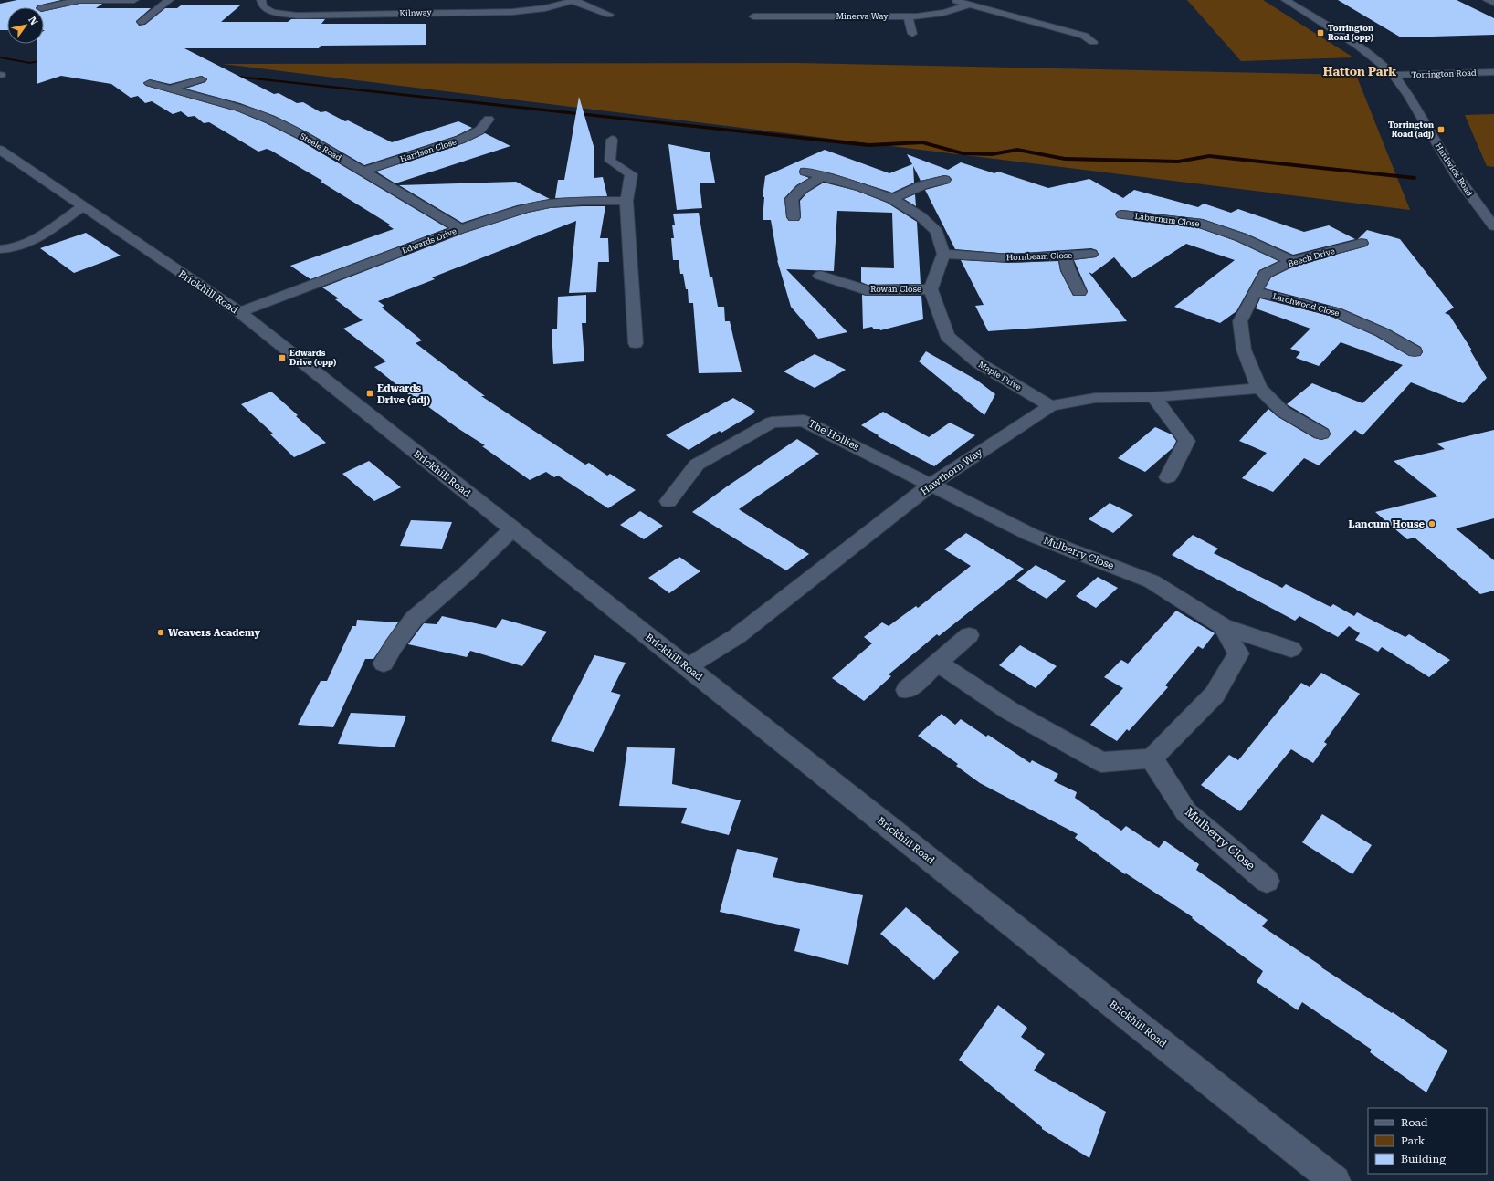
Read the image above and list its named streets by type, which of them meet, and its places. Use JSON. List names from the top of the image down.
{
  "streets": {
    "street": [
      "Kilnway",
      "Minerva Way",
      "Torrington Road",
      "Steele Road",
      "Harrison Close",
      "Hardwick Road",
      "Laburnum Close",
      "Edwards Drive",
      "Hornbeam Close",
      "Beech Drive",
      "Rowan Close",
      "Brickhill Road",
      "Larchwood Close",
      "Maple Drive",
      "The Hollies",
      "Hawthorn Way",
      "Mulberry Close"
    ]
  },
  "crossings": [
    ["Torrington Road", "Hardwick Road"],
    ["Steele Road", "Harrison Close"],
    ["Steele Road", "Edwards Drive"],
    ["Laburnum Close", "Beech Drive"],
    ["Edwards Drive", "Brickhill Road"],
    ["Beech Drive", "Larchwood Close"],
    ["Beech Drive", "Hawthorn Way"],
    ["Rowan Close", "Maple Drive"],
    ["Brickhill Road", "Hawthorn Way"],
    ["Maple Drive", "Hawthorn Way"],
    ["The Hollies", "Hawthorn Way"],
    ["The Hollies", "Mulberry Close"],
    ["Hawthorn Way", "Mulberry Close"]
  ],
  "districts": ["Hatton Park"],
  "places": {
    "transit": [
      "Torrington Road (opp)",
      "Torrington Road (adj)",
      "Edwards Drive (opp)",
      "Edwards Drive (adj)"
    ],
    "other": ["Lancum House", "Weavers Academy"]
  },
  "legend": ["Road", "Park", "Building"],
  "north": "top right"
}
